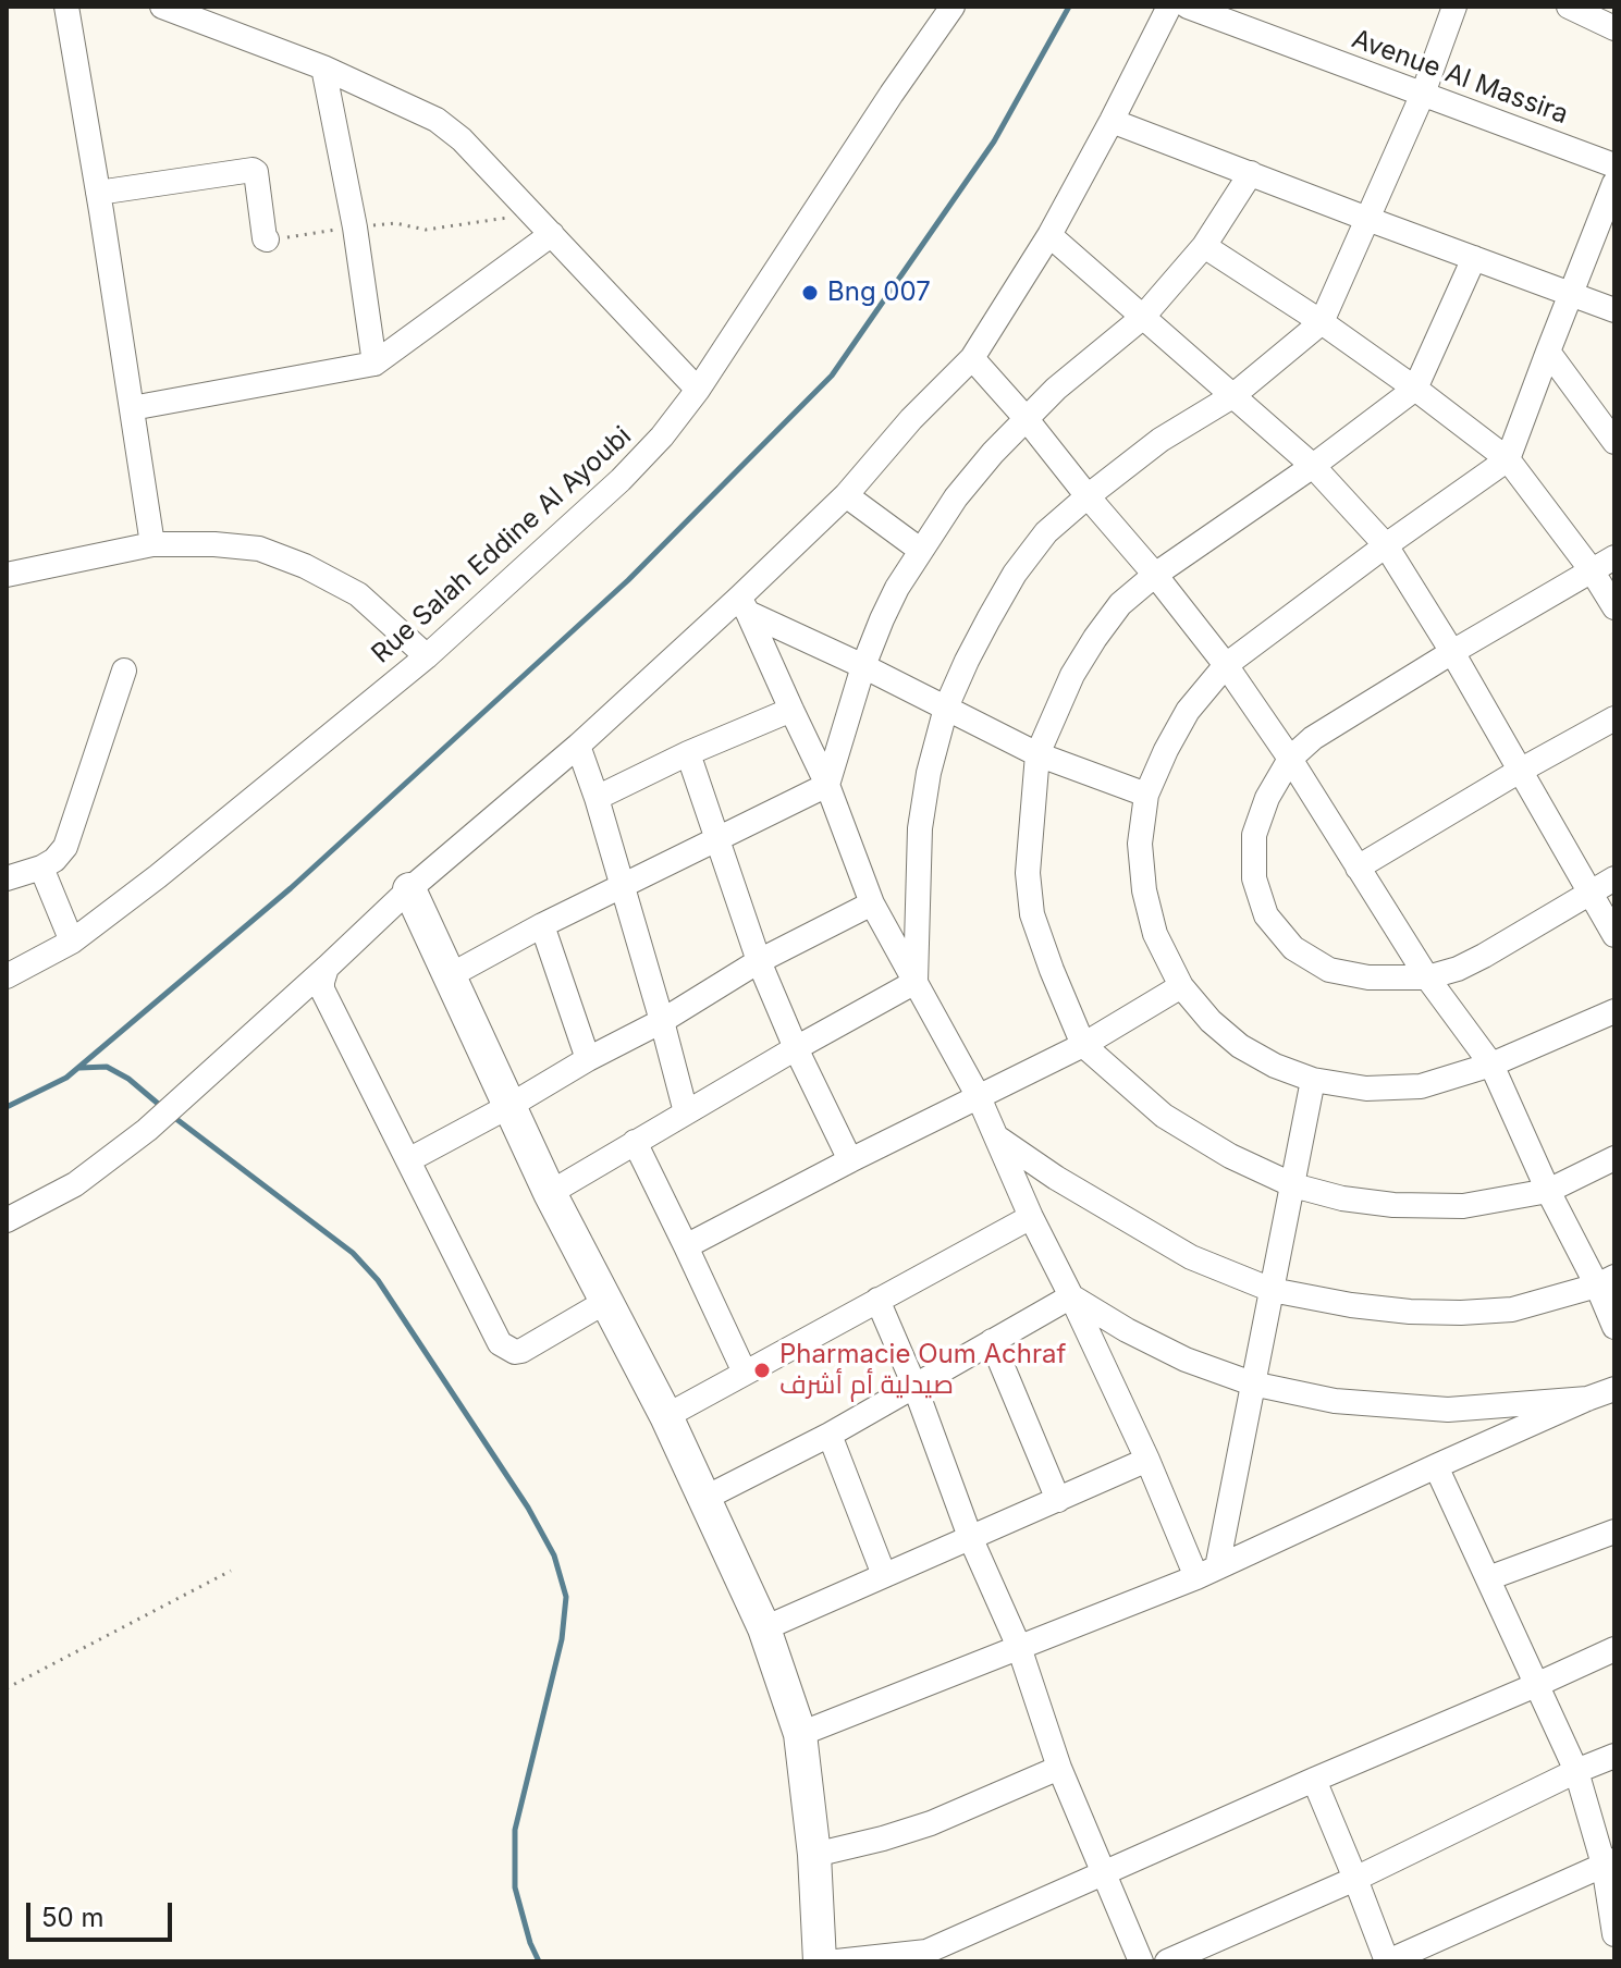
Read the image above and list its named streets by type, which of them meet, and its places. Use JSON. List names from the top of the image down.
{
  "streets": {
    "street": ["Avenue Al Massira", "Rue Salah Eddine Al Ayoubi"]
  },
  "places": ["Bng 007", "Pharmacie Oum Achraf صيدلية أم أشرف"],
  "scale_bar": "50 m"
}
